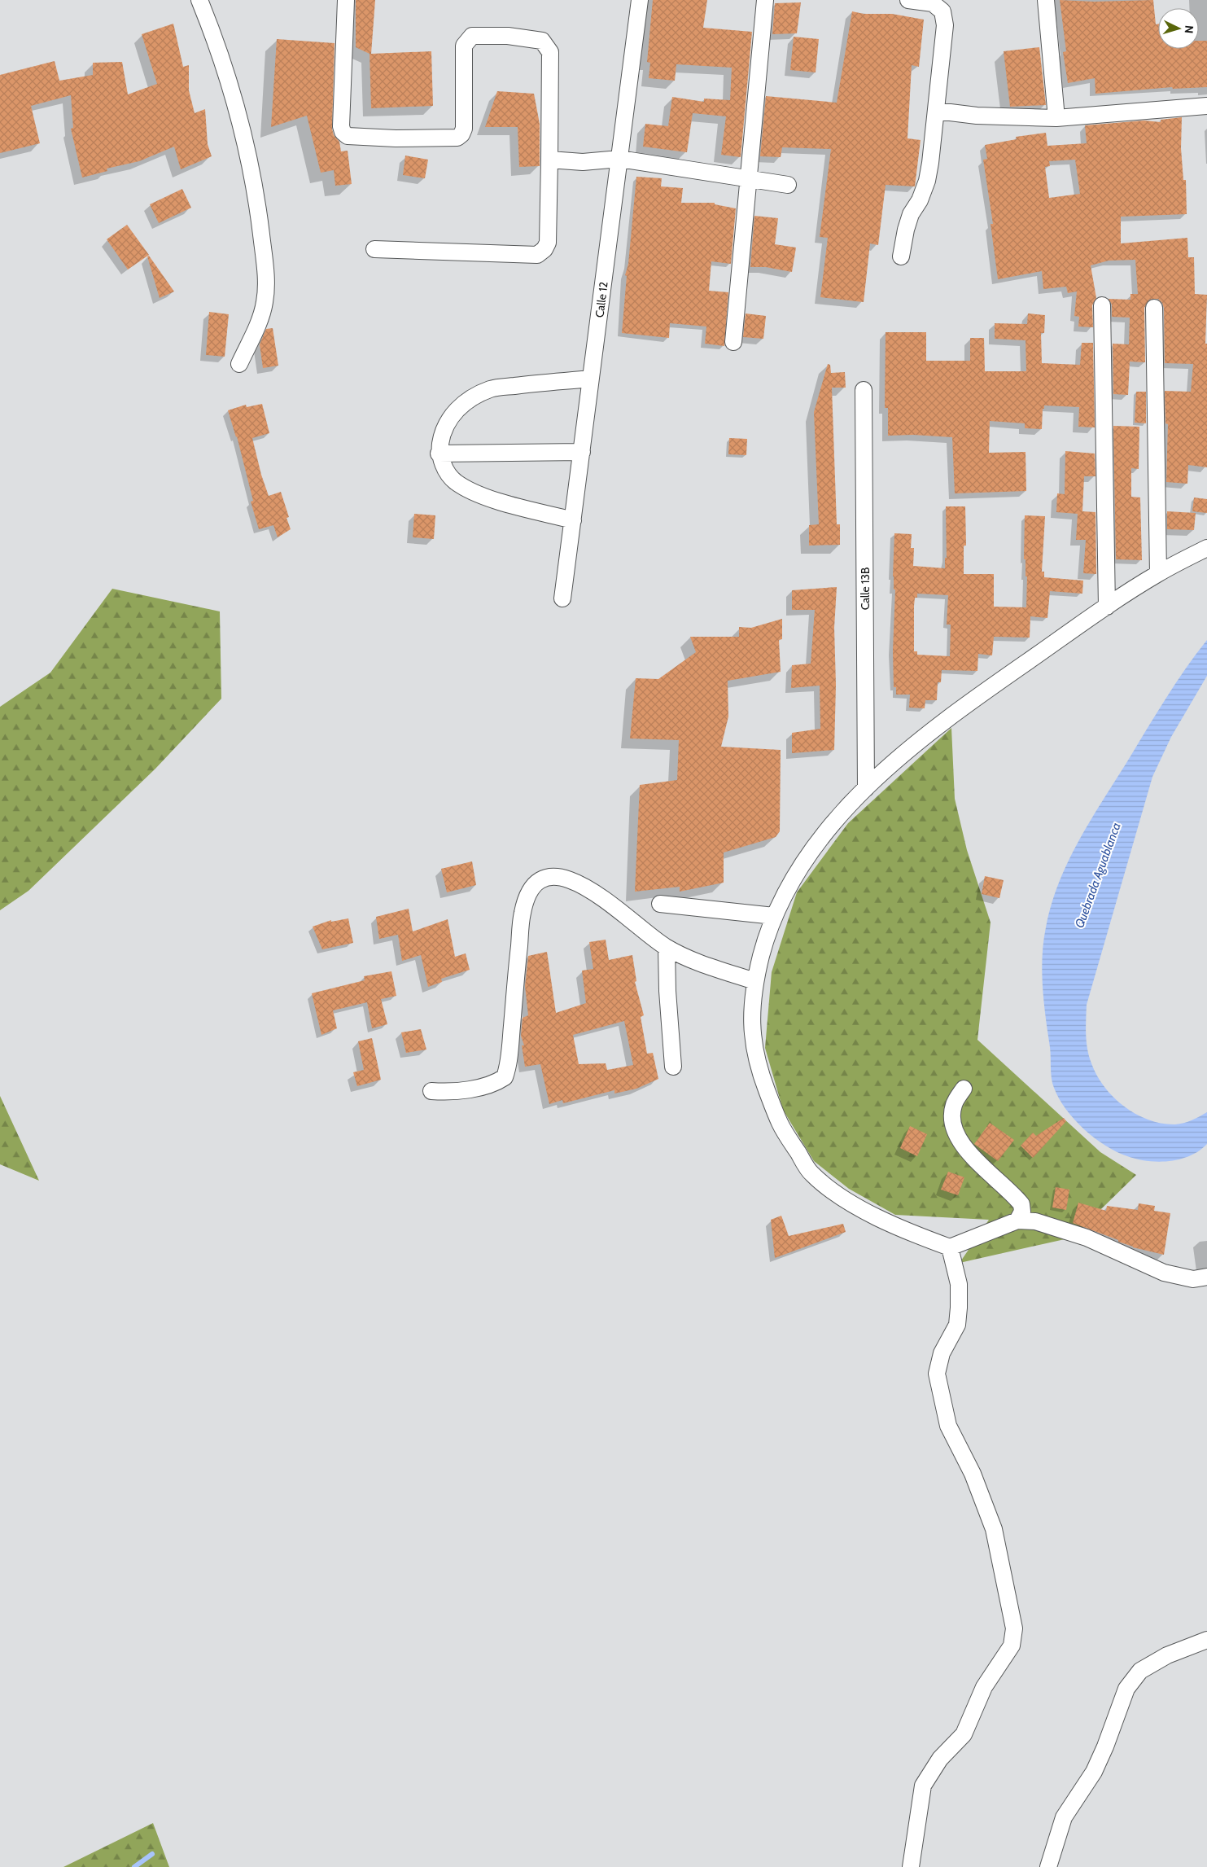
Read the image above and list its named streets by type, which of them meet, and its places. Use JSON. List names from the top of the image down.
{
  "streets": {
    "street": ["Calle 12", "Calle 13B"]
  },
  "water": ["Quebrada Aguablanca"],
  "north": "right"
}
